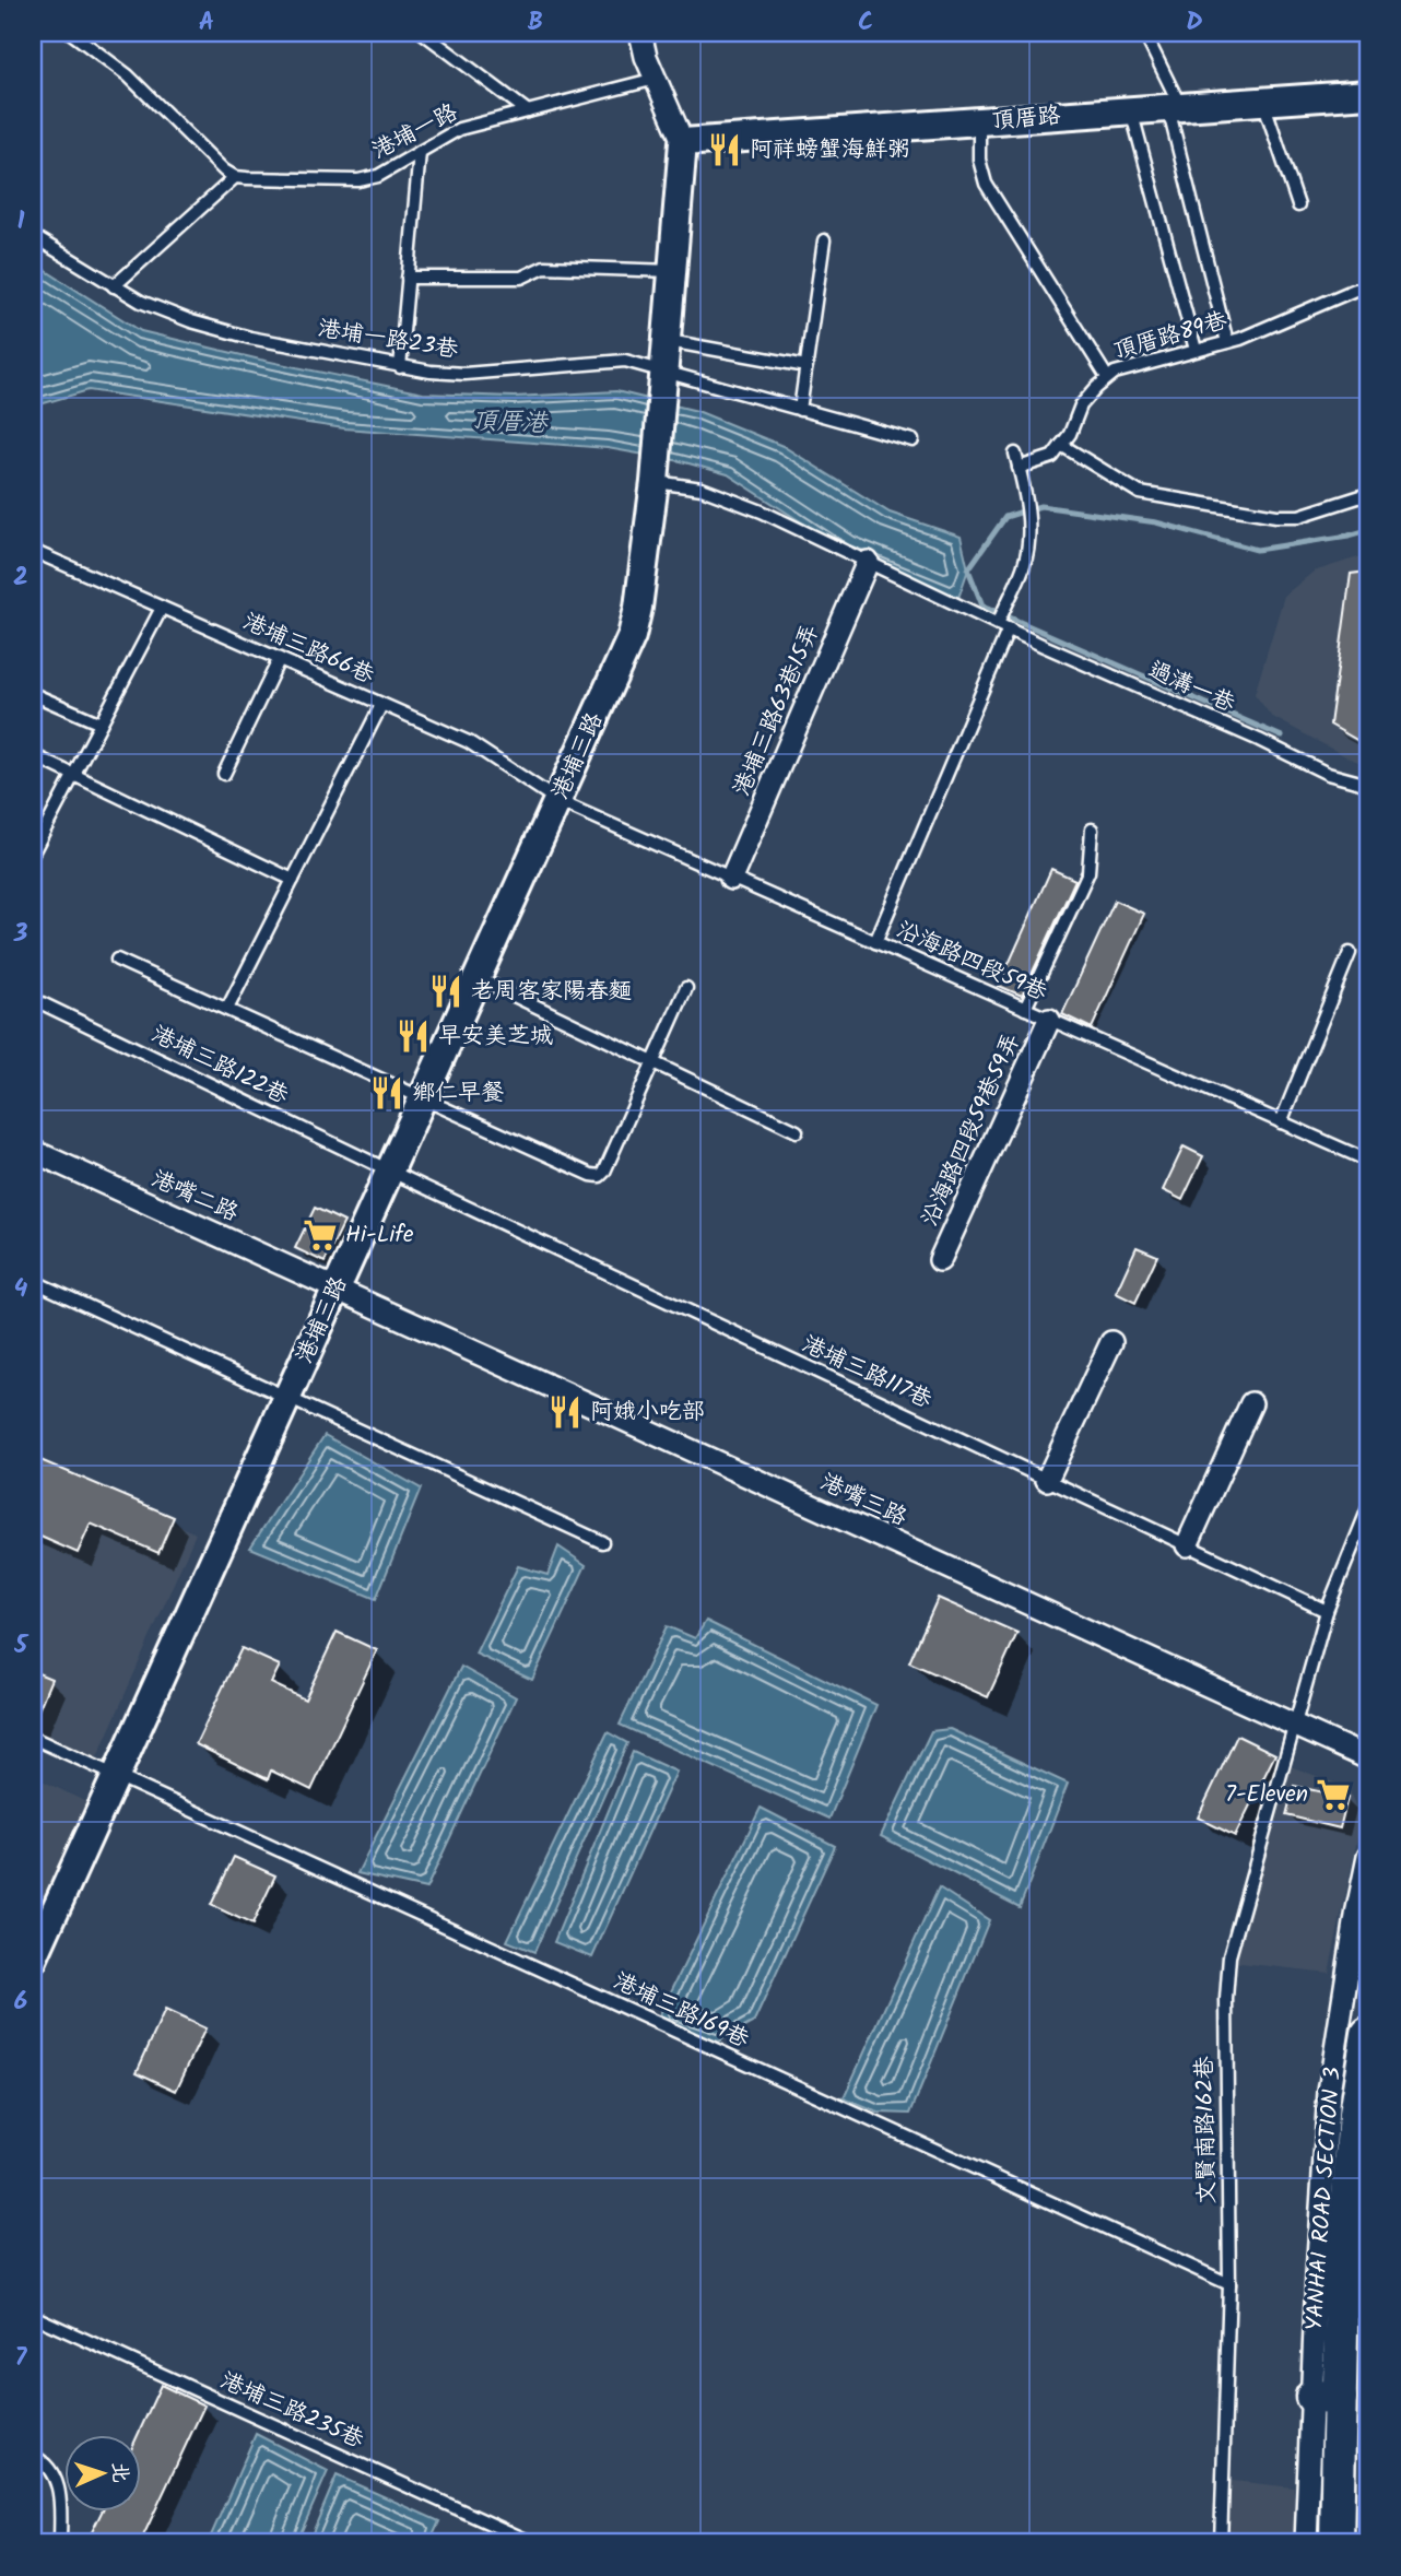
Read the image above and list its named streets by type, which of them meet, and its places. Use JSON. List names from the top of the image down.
{
  "streets": {
    "main road": ["YANHAI ROAD SECTION 3"],
    "street": [
      "頂厝路",
      "港埔三路63巷15弄",
      "港埔三路",
      "沿海路四段59巷59弄",
      "港嘴二路",
      "港嘴三路"
    ],
    "lane": [
      "港埔一路",
      "頂厝路89巷",
      "港埔一路23巷",
      "港埔三路66巷",
      "過溝一巷",
      "沿海路四段59巷",
      "港埔三路122巷",
      "港埔三路117巷",
      "港埔三路169巷",
      "文賢南路162巷",
      "港埔三路235巷"
    ]
  },
  "crossings": [
    ["港埔一路23巷", "港埔三路"],
    ["港埔三路66巷", "港埔三路"],
    ["港埔三路66巷", "沿海路四段59巷"],
    ["過溝一巷", "港埔三路63巷15弄"],
    ["過溝一巷", "港埔三路"],
    ["港埔三路63巷15弄", "沿海路四段59巷"],
    ["港埔三路", "沿海路四段59巷"],
    ["港埔三路", "港埔三路122巷"],
    ["港埔三路", "港嘴二路"],
    ["港埔三路", "港埔三路117巷"],
    ["港埔三路", "港嘴三路"],
    ["港埔三路", "港埔三路169巷"],
    ["沿海路四段59巷", "沿海路四段59巷59弄"],
    ["港埔三路122巷", "港埔三路117巷"],
    ["港嘴二路", "港嘴三路"],
    ["港埔三路117巷", "文賢南路162巷"],
    ["港嘴三路", "文賢南路162巷"],
    ["港埔三路169巷", "文賢南路162巷"]
  ],
  "water": ["頂厝港"],
  "places": {
    "restaurant": [
      "阿祥螃蟹海鮮粥",
      "老周客家陽春麵",
      "早安美芝城",
      "鄉仁早餐",
      "阿娥小吃部"
    ],
    "supermarket": ["Hi-Life", "7-Eleven"]
  },
  "north": "right",
  "grid": {
    "columns": [
      "A",
      "B",
      "C",
      "D"
    ],
    "rows": [
      "1",
      "2",
      "3",
      "4",
      "5",
      "6",
      "7"
    ]
  }
}
